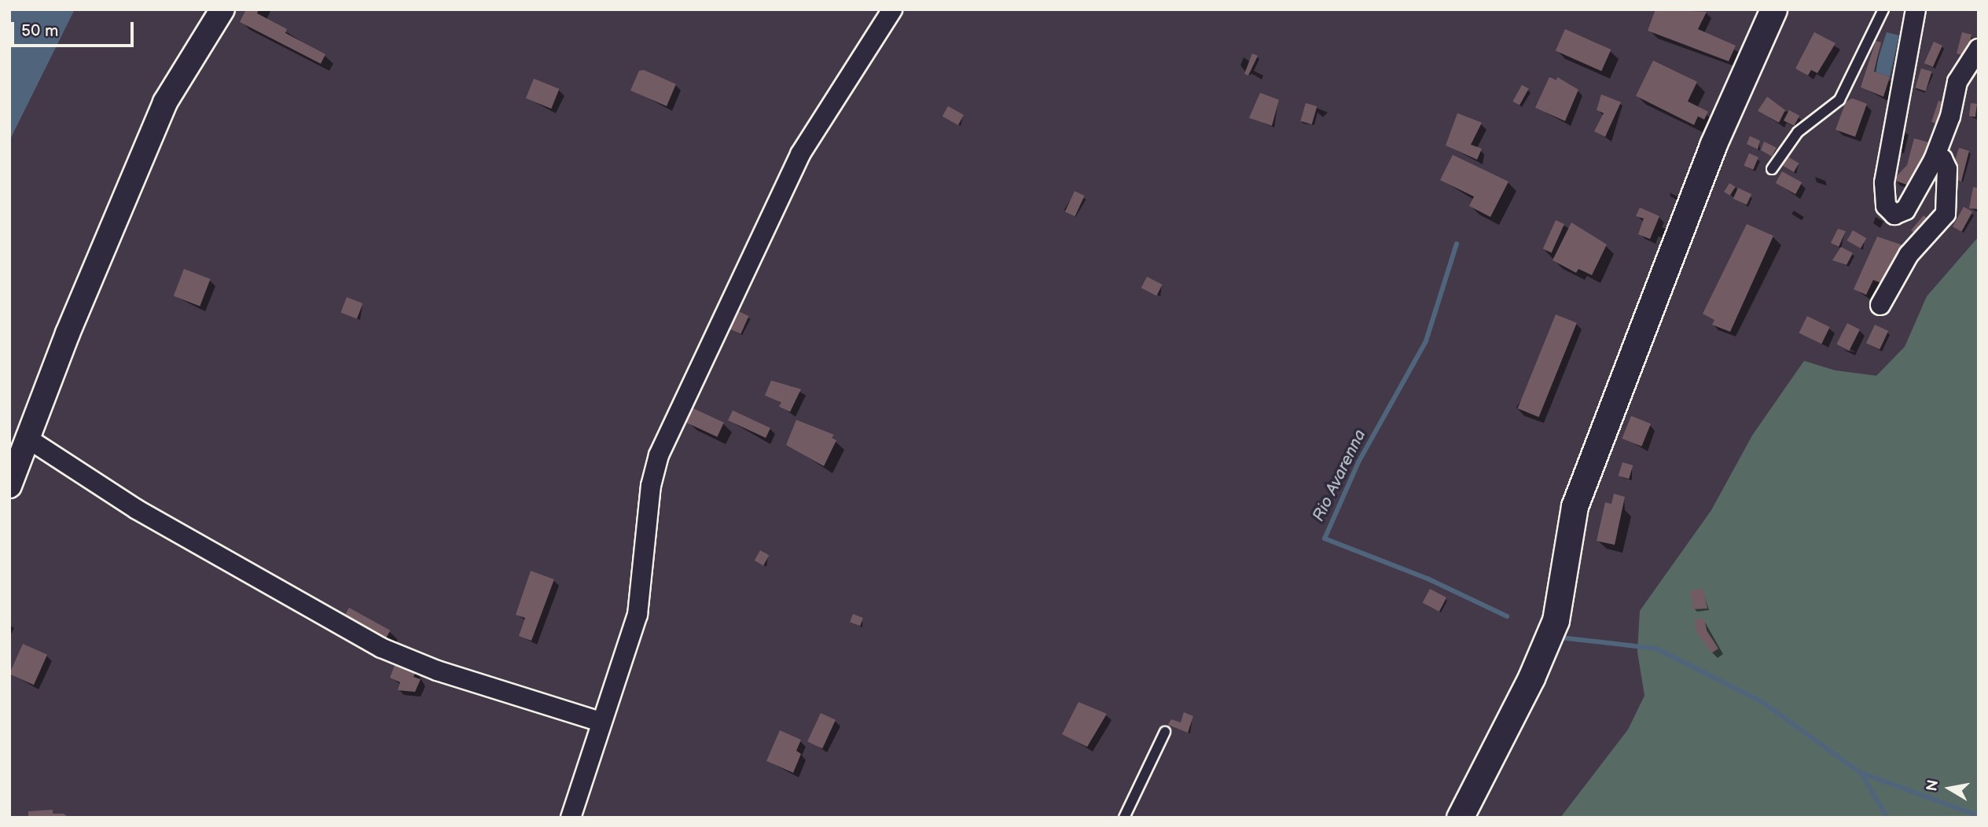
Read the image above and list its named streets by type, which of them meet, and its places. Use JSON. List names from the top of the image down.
{
  "water": ["Rio Avarenna"],
  "scale_bar": "50 m",
  "north": "left"
}
